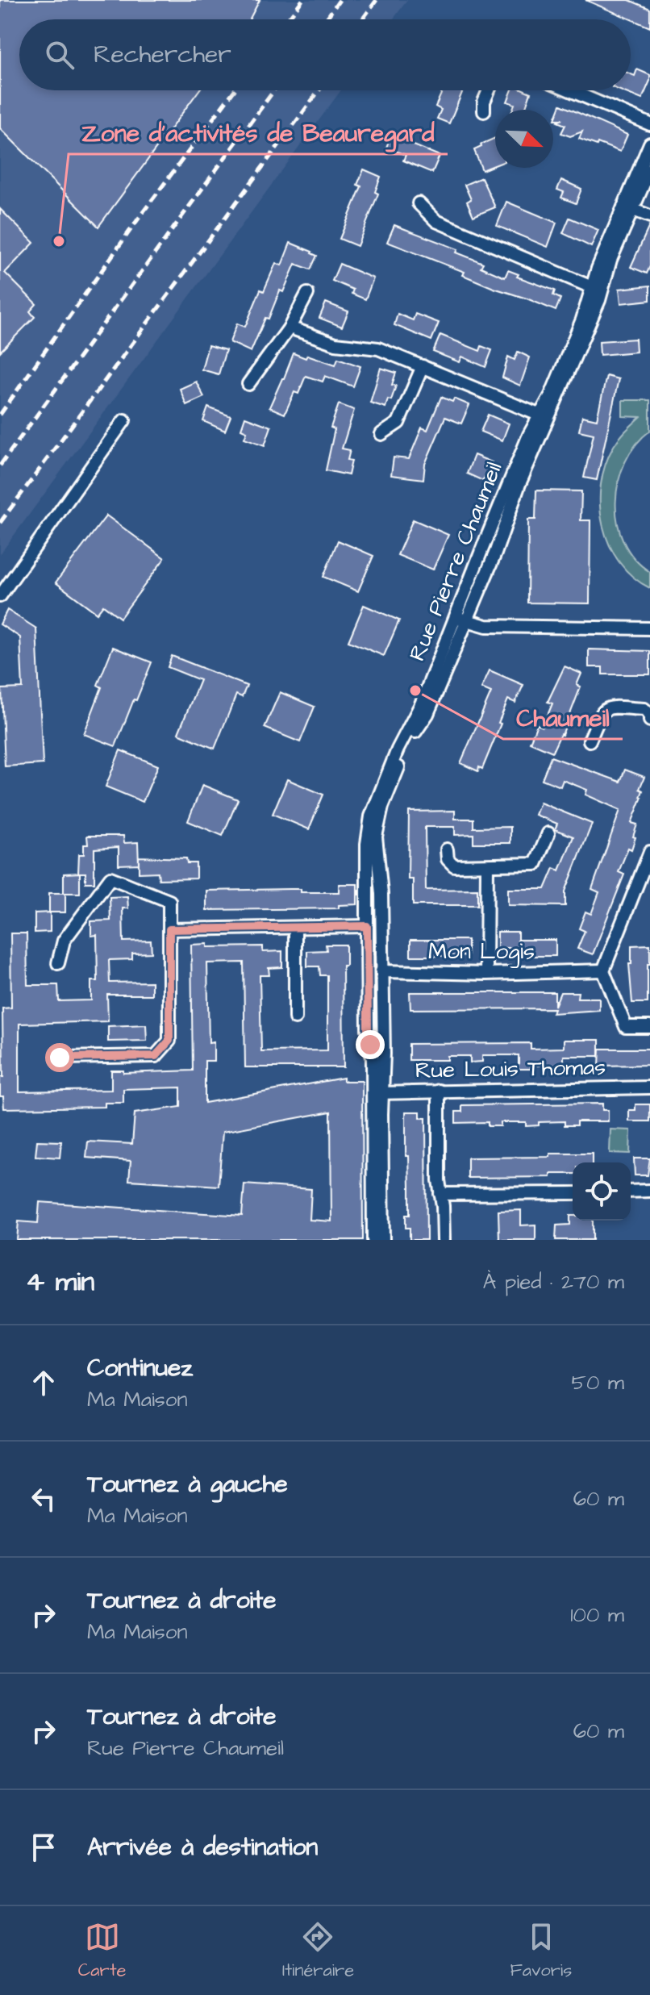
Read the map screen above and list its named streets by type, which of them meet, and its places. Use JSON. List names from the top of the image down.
{
  "streets": {
    "street": ["Rue Pierre Chaumeil", "Mon Logis", "Rue Louis Thomas"]
  },
  "crossings": [
    ["Rue Pierre Chaumeil", "Mon Logis"],
    ["Rue Pierre Chaumeil", "Rue Louis Thomas"]
  ],
  "places": ["Zone d'activités de Beauregard", "Chaumeil"],
  "north": "bottom right",
  "page": {
    "search": "Rechercher",
    "heading": ["4 min", "À pied · 270 m"],
    "list": [
      ["Continuez", "Ma Maison", "50 m"],
      ["Tournez à gauche", "Ma Maison", "60 m"],
      ["Tournez à droite", "Ma Maison", "100 m"],
      ["Tournez à droite", "Rue Pierre Chaumeil", "60 m"],
      "Arrivée à destination"
    ],
    "nav": ["Carte", "Itinéraire", "Favoris"]
  }
}
